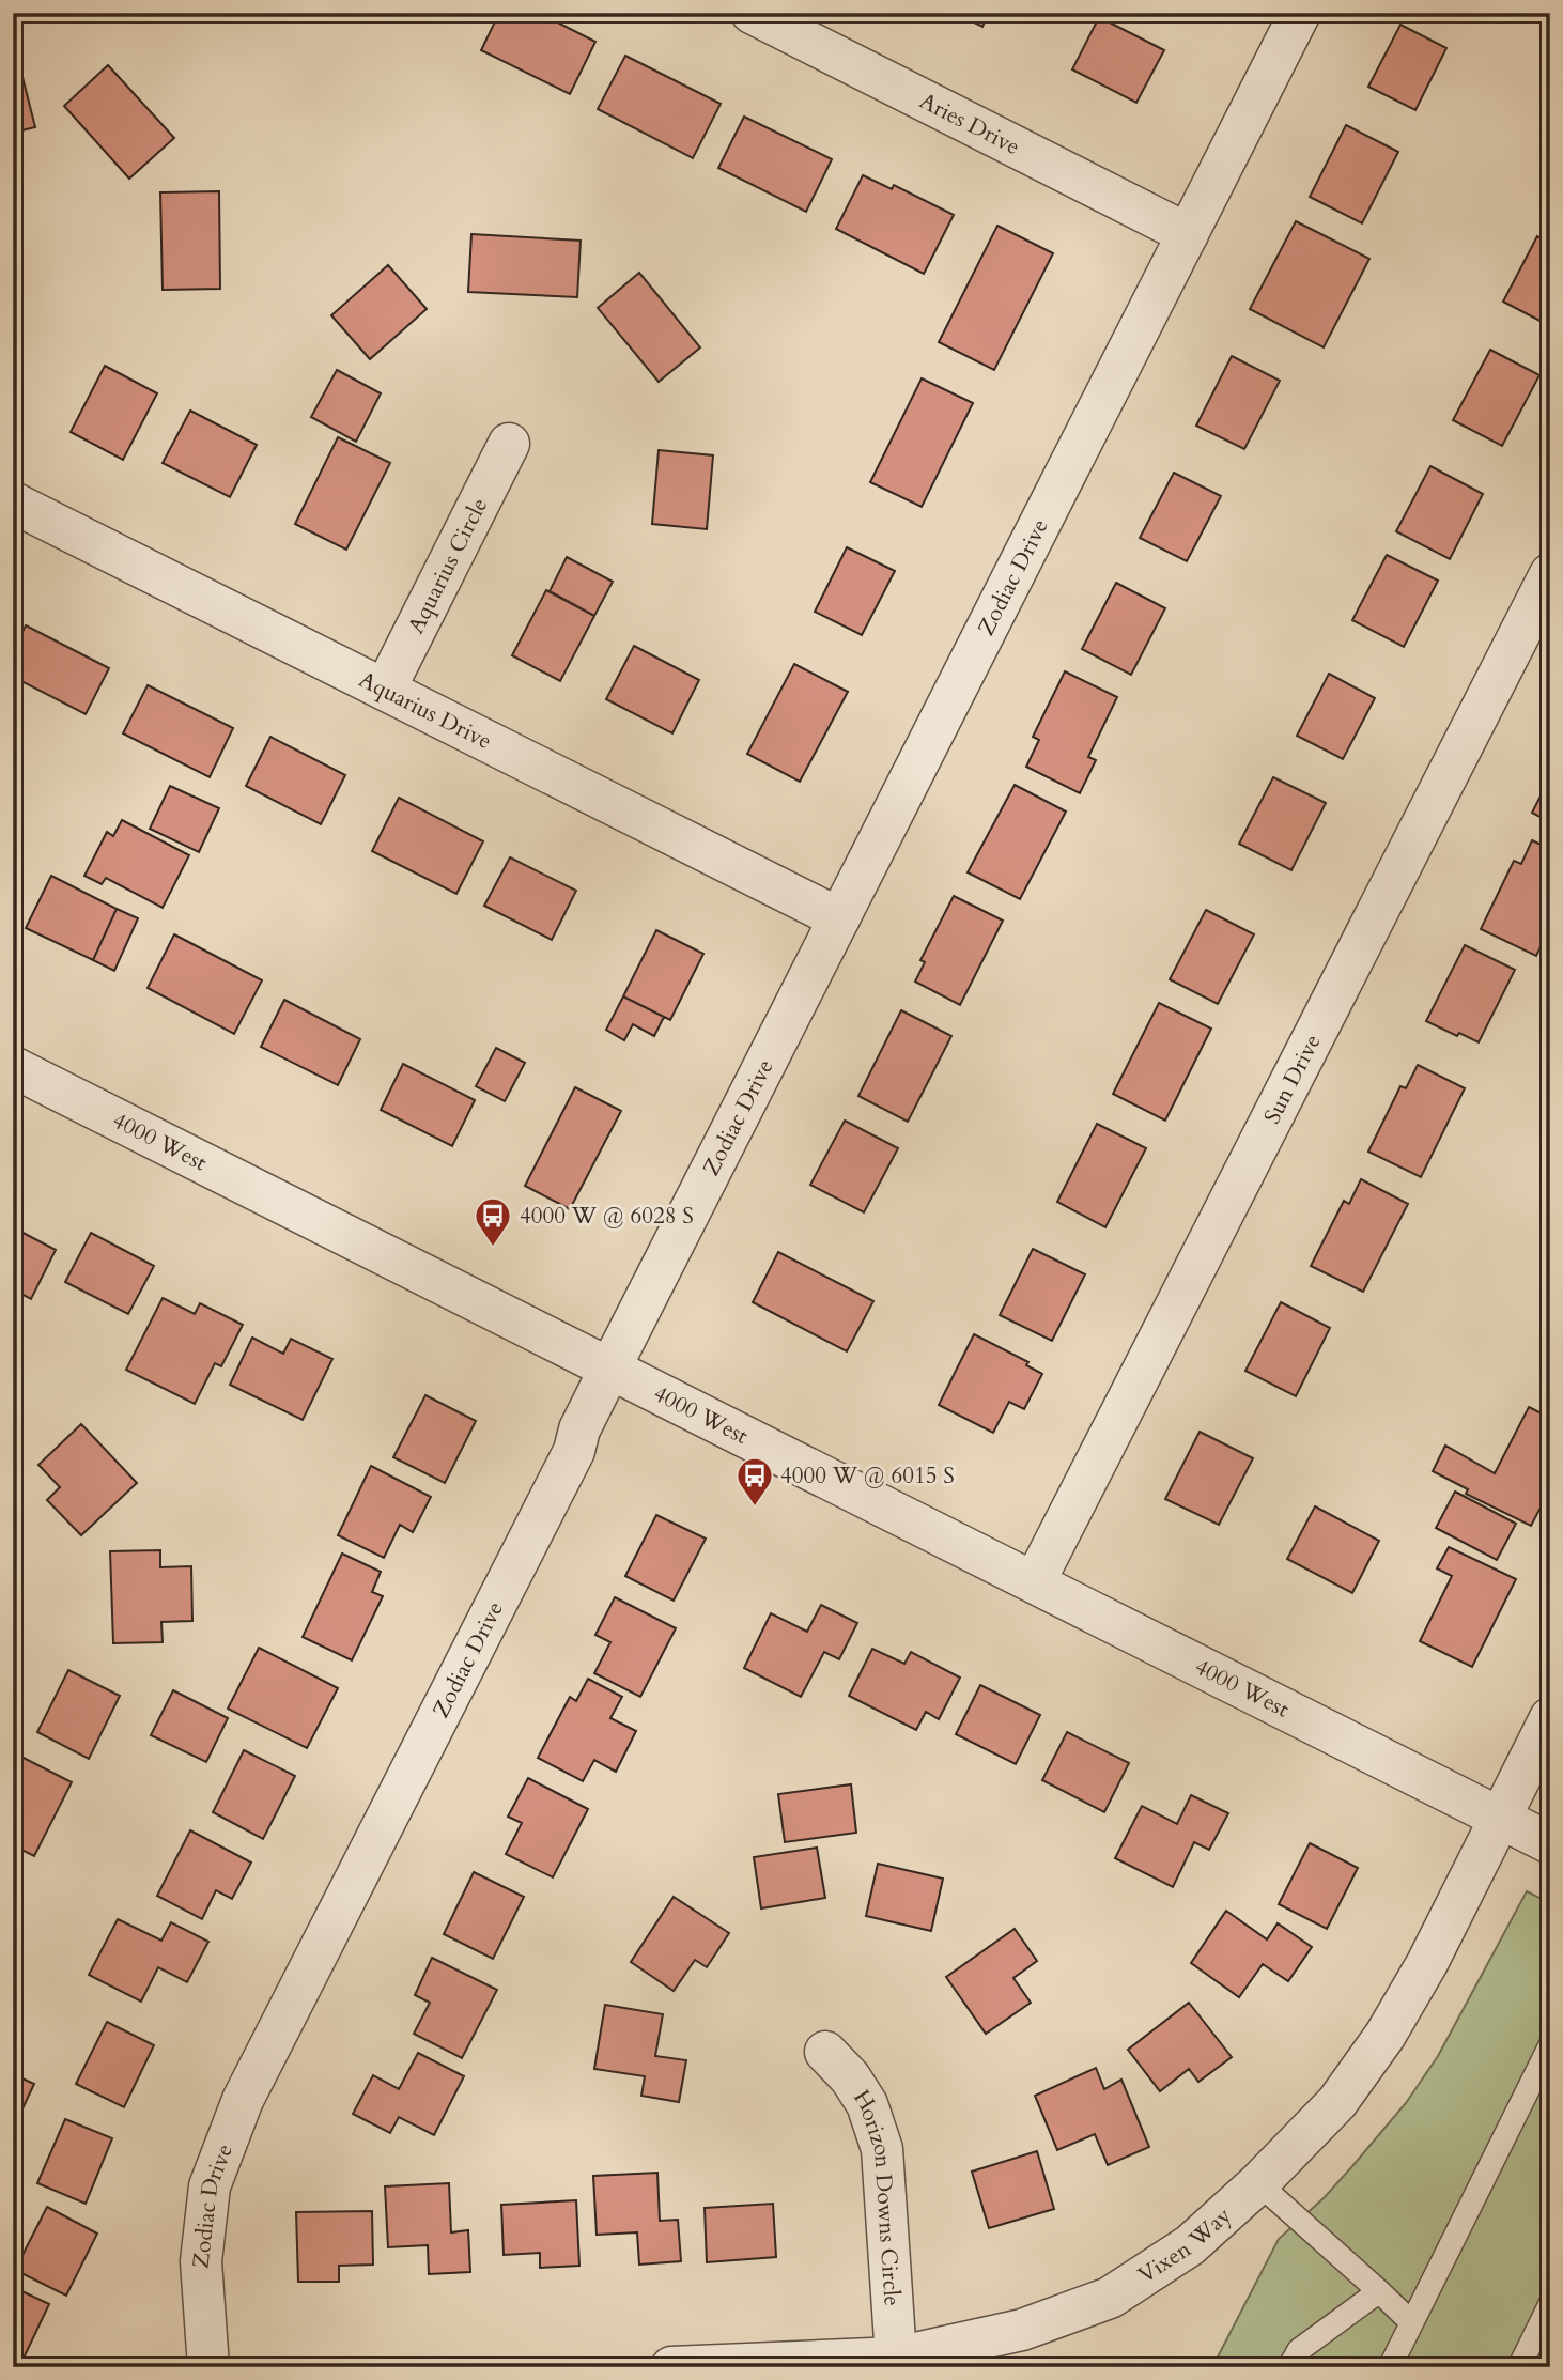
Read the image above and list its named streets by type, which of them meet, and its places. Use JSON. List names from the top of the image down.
{
  "streets": {
    "street": [
      "Aries Drive",
      "Aquarius Circle",
      "Zodiac Drive",
      "Aquarius Drive",
      "Sun Drive",
      "4000 West",
      "Horizon Downs Circle",
      "Vixen Way"
    ]
  },
  "crossings": [
    ["Aries Drive", "Zodiac Drive"],
    ["Aquarius Circle", "Aquarius Drive"],
    ["Zodiac Drive", "Aquarius Drive"],
    ["Zodiac Drive", "4000 West"],
    ["Sun Drive", "4000 West"],
    ["4000 West", "Vixen Way"],
    ["Horizon Downs Circle", "Vixen Way"]
  ],
  "places": {
    "bus stop": ["4000 W @ 6028 S", "4000 W @ 6015 S"]
  }
}
